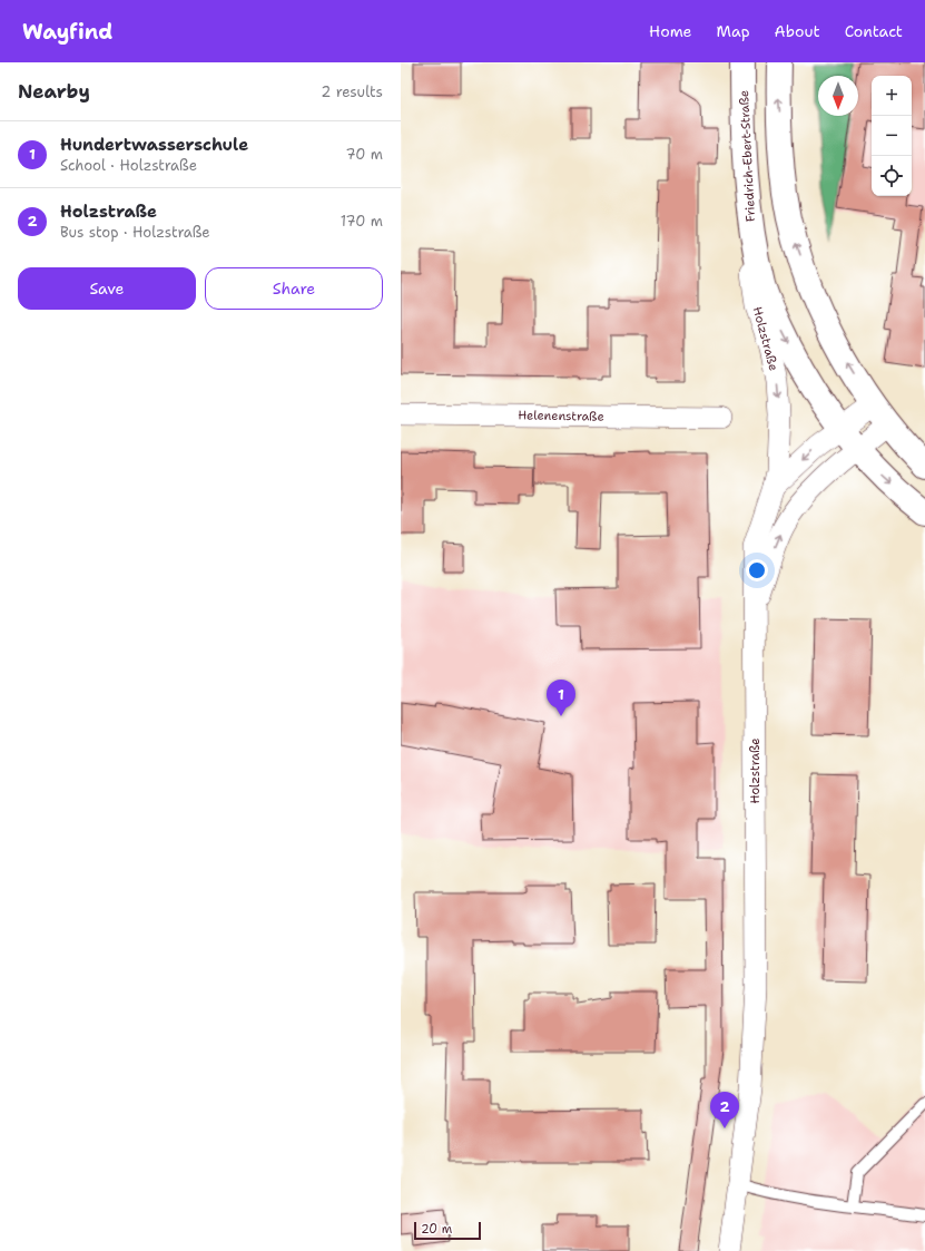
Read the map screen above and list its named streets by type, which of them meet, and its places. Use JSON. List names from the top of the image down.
{
  "streets": {
    "main road": ["Friedrich-Ebert-Straße"],
    "street": ["Holzstraße", "Helenenstraße"]
  },
  "crossings": [
    ["Friedrich-Ebert-Straße", "Holzstraße"]
  ],
  "scale_bar": "20 m",
  "north": "bottom",
  "page": {
    "header": "Wayfind",
    "nav": [
      "Home",
      "Map",
      "About",
      "Contact"
    ],
    "heading": ["Nearby", "2 results"],
    "map_buttons": ["+", "−"],
    "list": [
      {
        "mark": "1",
        "name": "Hundertwasserschule",
        "note": "School · Holzstraße",
        "value": "70 m"
      },
      {
        "mark": "2",
        "name": "Holzstraße",
        "note": "Bus stop · Holzstraße",
        "value": "170 m"
      }
    ],
    "buttons": ["Save", "Share"],
    "pins": ["1", "2"],
    "scale": "20 m"
  }
}
